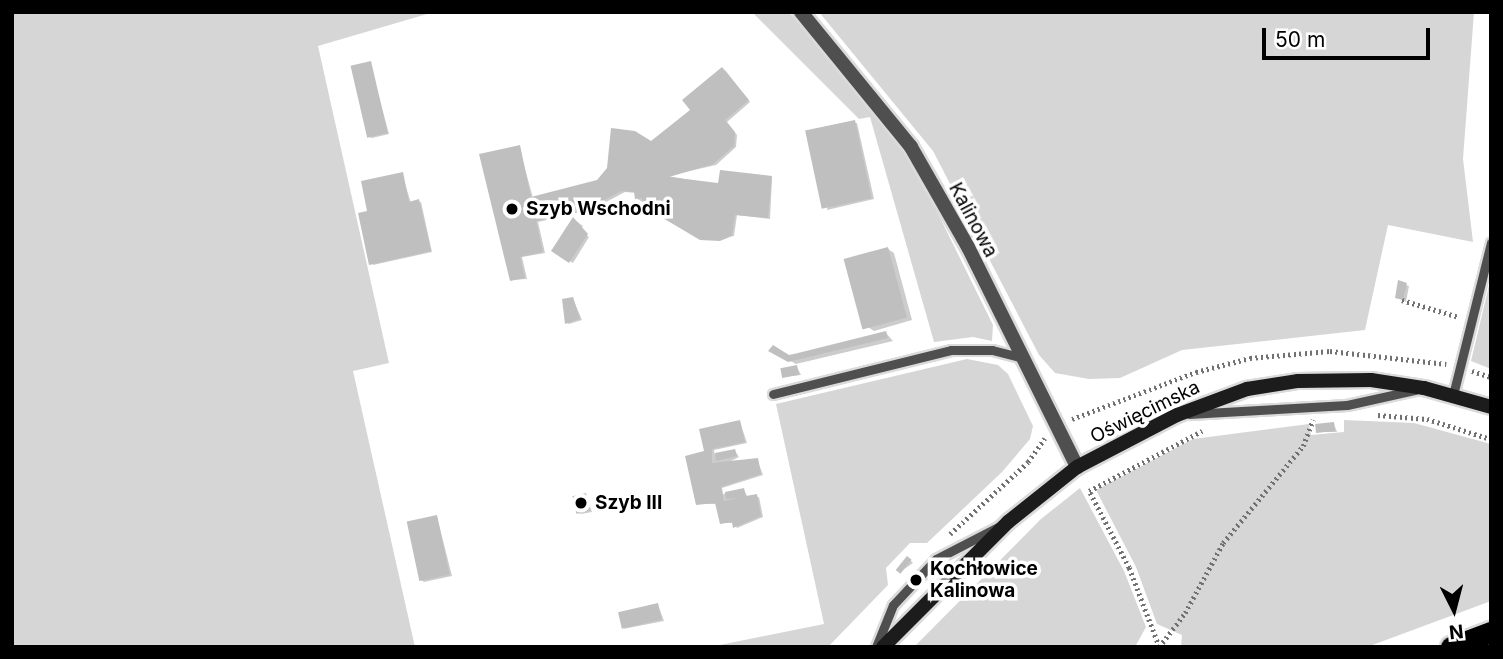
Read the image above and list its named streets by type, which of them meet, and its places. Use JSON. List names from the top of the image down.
{
  "streets": {
    "street": ["Kalinowa", "Oświęcimska"]
  },
  "crossings": [
    ["Kalinowa", "Oświęcimska"]
  ],
  "places": ["Szyb Wschodni", "Szyb III", "Kochłowice Kalinowa"],
  "scale_bar": "50 m",
  "north": "bottom"
}
